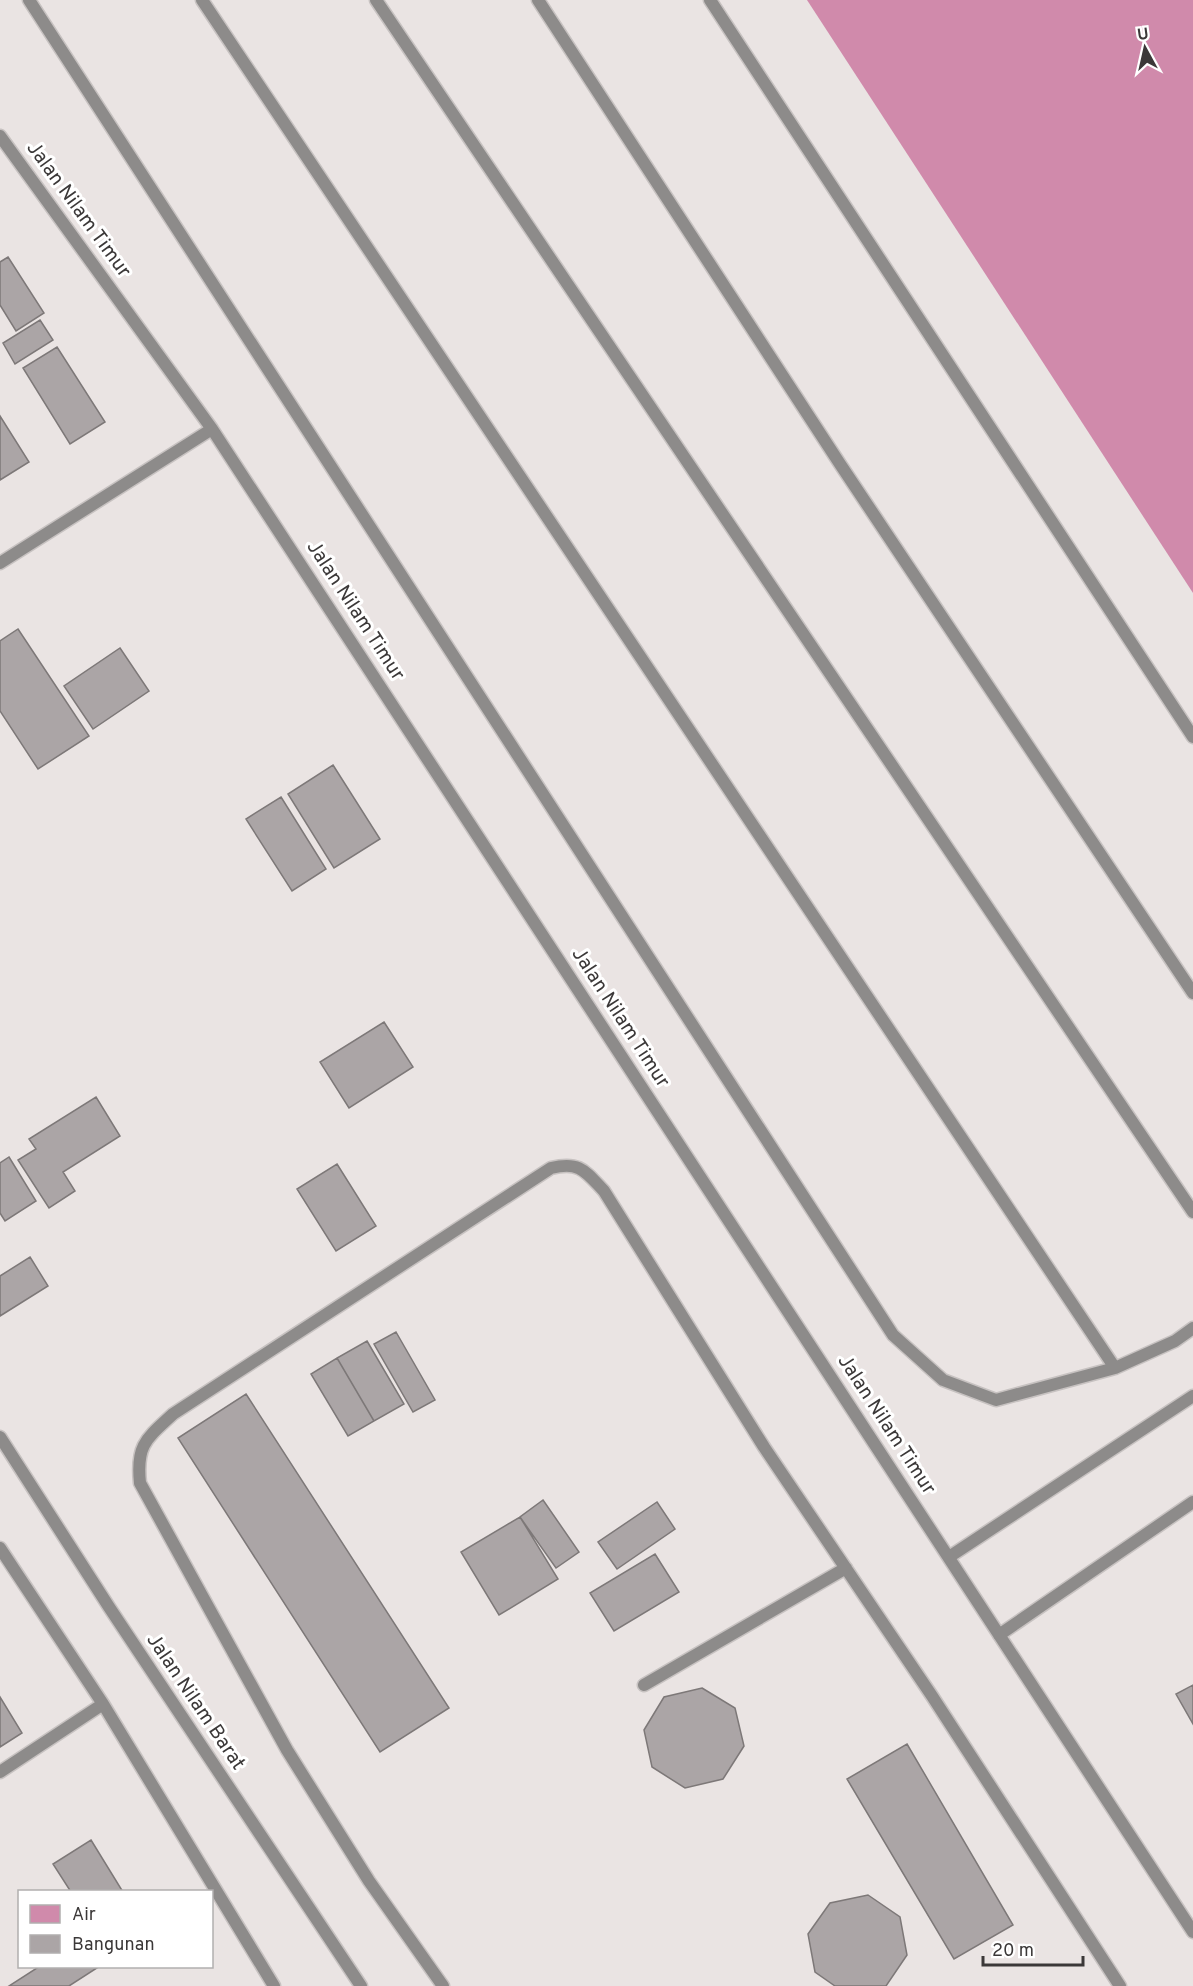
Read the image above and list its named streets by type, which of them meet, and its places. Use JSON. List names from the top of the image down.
{
  "streets": {
    "lane": ["Jalan Nilam Timur", "Jalan Nilam Barat"]
  },
  "legend": ["Air", "Bangunan"],
  "scale_bar": "20 m",
  "north": "top"
}
